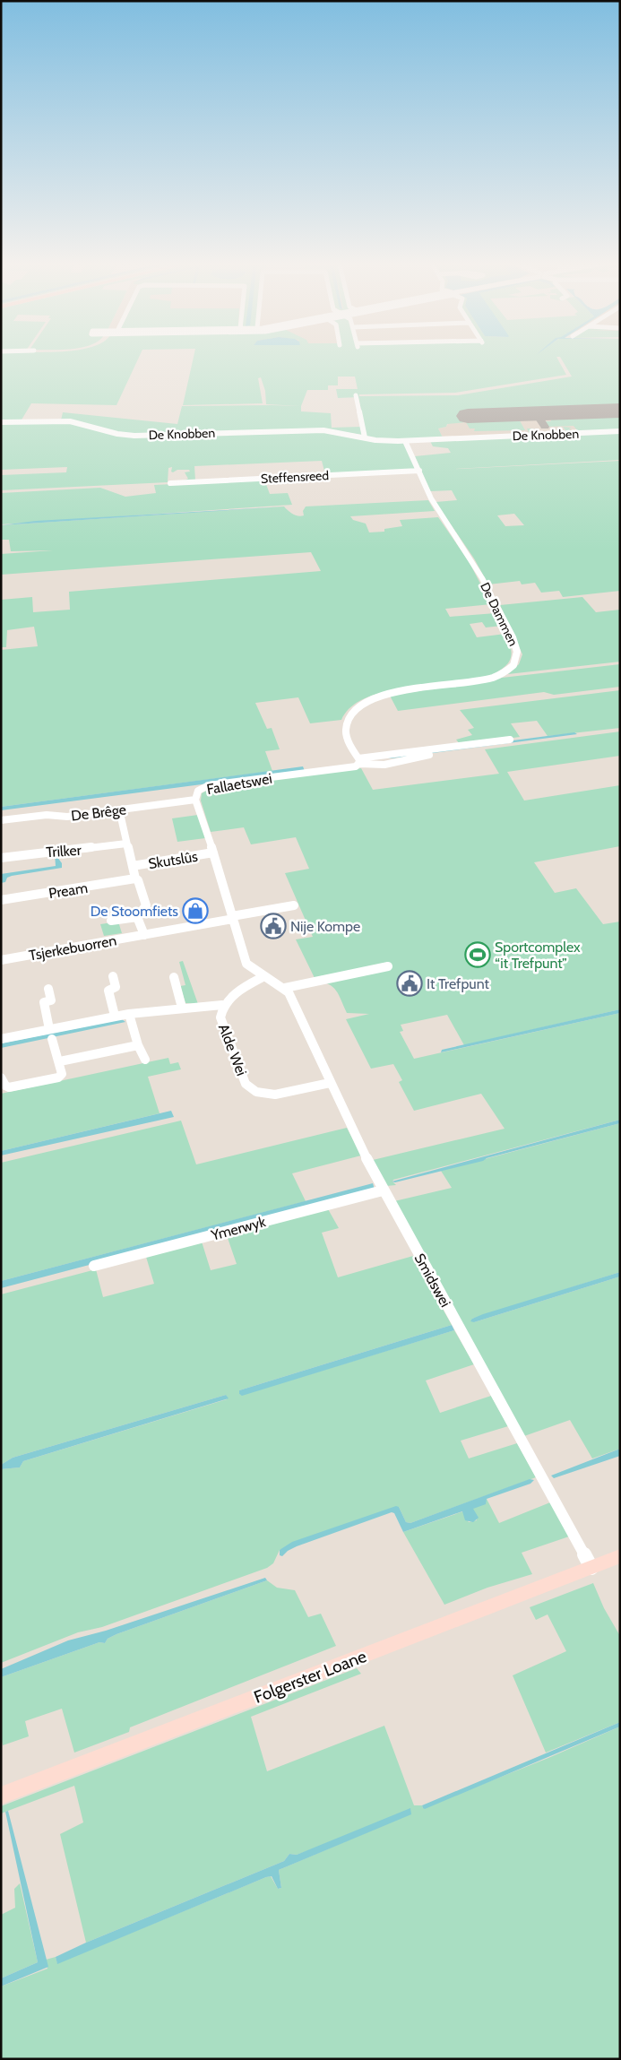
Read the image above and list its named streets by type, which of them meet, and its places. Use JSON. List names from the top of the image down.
{
  "streets": {
    "main road": ["Folgerster Loane"],
    "street": [
      "De Knobben",
      "Steffensreed",
      "De Dammen",
      "Fallaetswei",
      "De Brêge",
      "Trilker",
      "Skutslûs",
      "Pream",
      "Tsjerkebuorren",
      "Alde Wei",
      "Ymerwyk",
      "Smidswei"
    ]
  },
  "crossings": [
    ["De Knobben", "De Dammen"],
    ["Steffensreed", "De Dammen"],
    ["De Dammen", "Fallaetswei"],
    ["Fallaetswei", "De Brêge"],
    ["Fallaetswei", "Skutslûs"],
    ["Fallaetswei", "Tsjerkebuorren"],
    ["De Brêge", "Skutslûs"],
    ["Trilker", "Skutslûs"],
    ["Skutslûs", "Pream"],
    ["Skutslûs", "Tsjerkebuorren"],
    ["Alde Wei", "Smidswei"],
    ["Ymerwyk", "Smidswei"],
    ["Smidswei", "Folgerster Loane"]
  ],
  "places": {
    "shop": ["De Stoomfiets"],
    "public building": ["Nije Kompe", "It Trefpunt"],
    "sports": ["Sportcomplex “it Trefpunt”"]
  }
}
